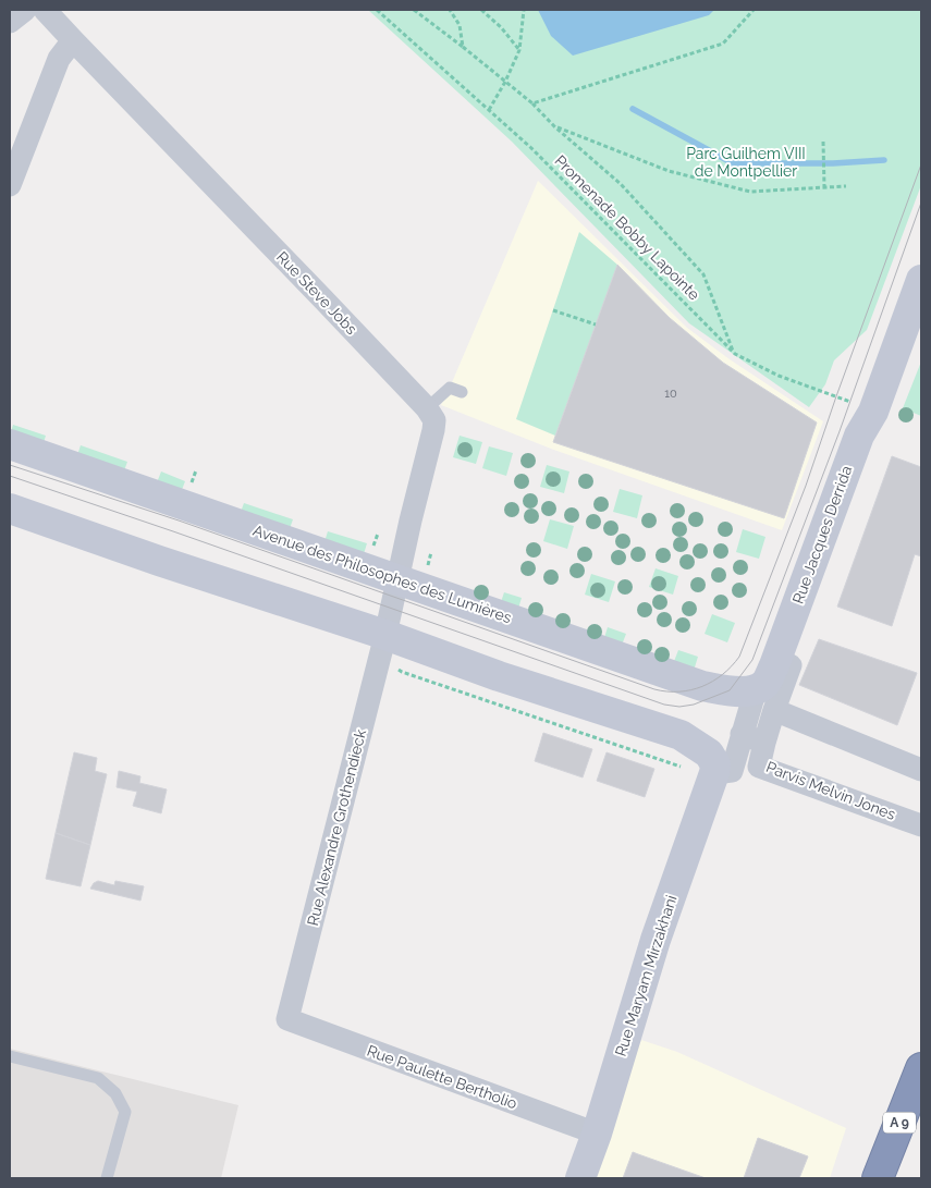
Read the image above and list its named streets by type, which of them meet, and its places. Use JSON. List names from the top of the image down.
{
  "streets": {
    "highway": ["A 9"],
    "street": [
      "Rue Steve Jobs",
      "Rue Jacques Derrida",
      "Avenue des Philosophes des Lumières",
      "Parvis Melvin Jones",
      "Rue Alexandre Grothendieck",
      "Rue Maryam Mirzakhani",
      "Rue Paulette Bertholio"
    ],
    "path": ["Promenade Bobby Lapointe"]
  },
  "crossings": [
    ["Promenade Bobby Lapointe", "Rue Jacques Derrida"],
    ["Rue Jacques Derrida", "Avenue des Philosophes des Lumières"],
    ["Rue Jacques Derrida", "Parvis Melvin Jones"],
    ["Rue Jacques Derrida", "Rue Maryam Mirzakhani"],
    ["Avenue des Philosophes des Lumières", "Parvis Melvin Jones"],
    ["Rue Alexandre Grothendieck", "Rue Paulette Bertholio"],
    ["Rue Maryam Mirzakhani", "Rue Paulette Bertholio"]
  ],
  "parks": ["Parc Guilhem VIII de Montpellier"],
  "house_numbers": ["10"]
}
